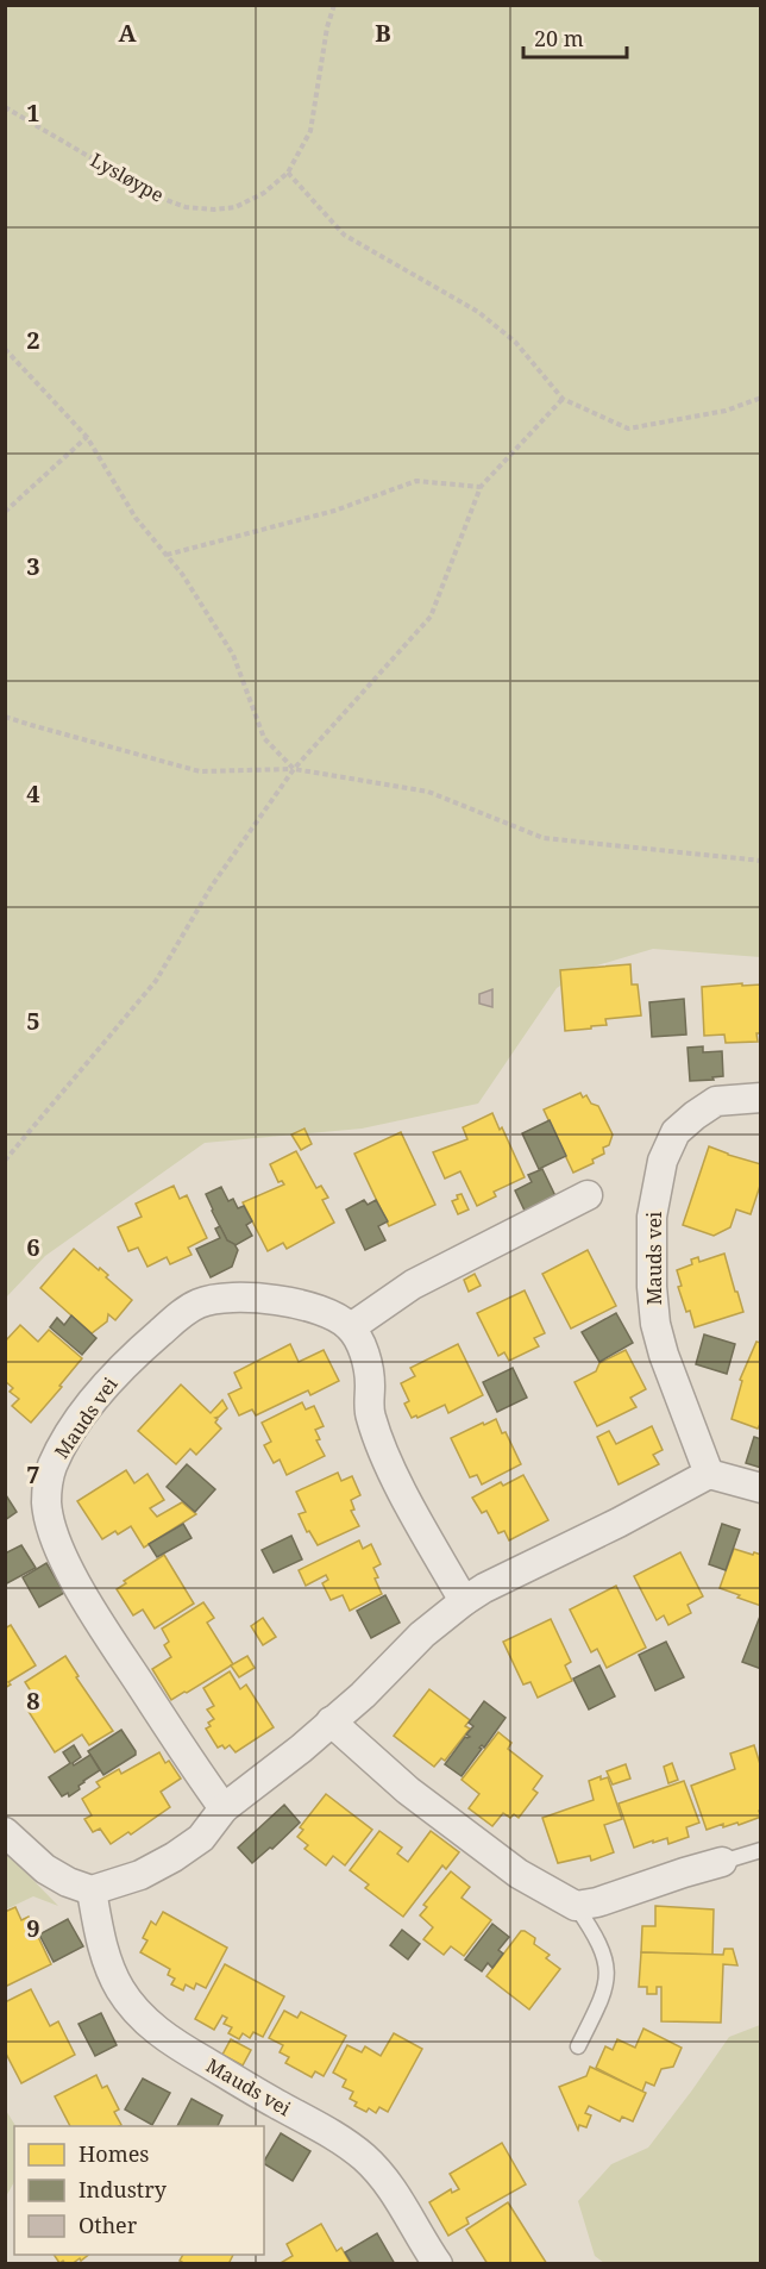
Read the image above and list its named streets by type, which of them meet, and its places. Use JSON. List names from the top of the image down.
{
  "streets": {
    "street": ["Mauds vei"],
    "path": ["Lysløype"]
  },
  "legend": ["Homes", "Industry", "Other"],
  "scale_bar": "20 m",
  "grid": {
    "columns": ["A", "B"],
    "rows": [
      "1",
      "2",
      "3",
      "4",
      "5",
      "6",
      "7",
      "8",
      "9"
    ]
  }
}
